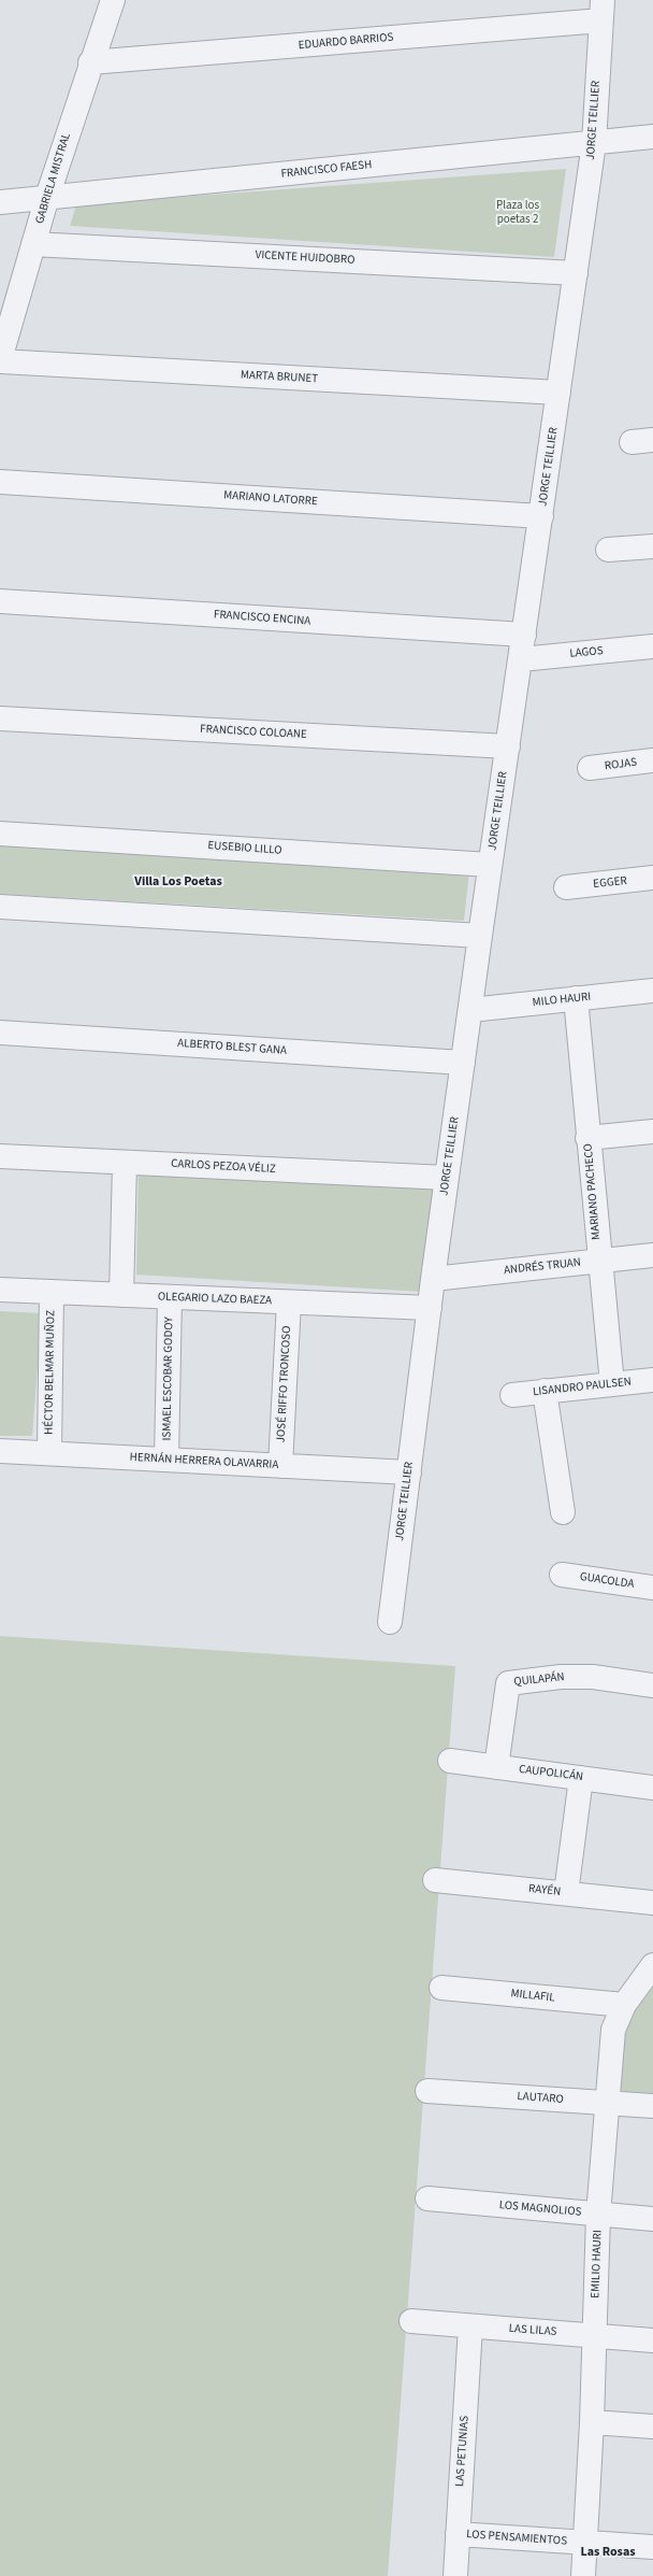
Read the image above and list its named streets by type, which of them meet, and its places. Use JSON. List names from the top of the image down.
{
  "streets": {
    "street": [
      "EDUARDO BARRIOS",
      "JORGE TEILLIER",
      "FRANCISCO FAESH",
      "GABRIELA MISTRAL",
      "VICENTE HUIDOBRO",
      "MARTA BRUNET",
      "MARIANO LATORRE",
      "FRANCISCO ENCINA",
      "LAGOS",
      "FRANCISCO COLOANE",
      "ROJAS",
      "EUSEBIO LILLO",
      "EGGER",
      "MILO HAURI",
      "ALBERTO BLEST GANA",
      "CARLOS PEZOA VÉLIZ",
      "MARIANO PACHECO",
      "ANDRÉS TRUAN",
      "OLEGARIO LAZO BAEZA",
      "HÉCTOR BELMAR MUÑOZ",
      "ISMAEL ESCOBAR GODOY",
      "JOSÉ RIFFO TRONCOSO",
      "LISANDRO PAULSEN",
      "HERNÁN HERRERA OLAVARRIA",
      "GUACOLDA",
      "QUILAPÁN",
      "CAUPOLICÁN",
      "RAYÉN",
      "MILLAFIL",
      "LAUTARO",
      "LOS MAGNOLIOS",
      "EMILIO HAURI",
      "LAS LILAS",
      "LAS PETUNIAS",
      "LOS PENSAMIENTOS"
    ]
  },
  "crossings": [
    ["EDUARDO BARRIOS", "JORGE TEILLIER"],
    ["EDUARDO BARRIOS", "GABRIELA MISTRAL"],
    ["JORGE TEILLIER", "FRANCISCO FAESH"],
    ["JORGE TEILLIER", "VICENTE HUIDOBRO"],
    ["JORGE TEILLIER", "MARTA BRUNET"],
    ["JORGE TEILLIER", "MARIANO LATORRE"],
    ["JORGE TEILLIER", "FRANCISCO ENCINA"],
    ["JORGE TEILLIER", "LAGOS"],
    ["JORGE TEILLIER", "FRANCISCO COLOANE"],
    ["JORGE TEILLIER", "EUSEBIO LILLO"],
    ["JORGE TEILLIER", "MILO HAURI"],
    ["JORGE TEILLIER", "ALBERTO BLEST GANA"],
    ["JORGE TEILLIER", "CARLOS PEZOA VÉLIZ"],
    ["JORGE TEILLIER", "ANDRÉS TRUAN"],
    ["JORGE TEILLIER", "OLEGARIO LAZO BAEZA"],
    ["JORGE TEILLIER", "HERNÁN HERRERA OLAVARRIA"],
    ["FRANCISCO FAESH", "GABRIELA MISTRAL"],
    ["GABRIELA MISTRAL", "VICENTE HUIDOBRO"],
    ["GABRIELA MISTRAL", "MARTA BRUNET"],
    ["MILO HAURI", "MARIANO PACHECO"],
    ["MARIANO PACHECO", "ANDRÉS TRUAN"],
    ["MARIANO PACHECO", "LISANDRO PAULSEN"],
    ["OLEGARIO LAZO BAEZA", "HÉCTOR BELMAR MUÑOZ"],
    ["OLEGARIO LAZO BAEZA", "ISMAEL ESCOBAR GODOY"],
    ["OLEGARIO LAZO BAEZA", "JOSÉ RIFFO TRONCOSO"],
    ["HÉCTOR BELMAR MUÑOZ", "HERNÁN HERRERA OLAVARRIA"],
    ["ISMAEL ESCOBAR GODOY", "HERNÁN HERRERA OLAVARRIA"],
    ["JOSÉ RIFFO TRONCOSO", "HERNÁN HERRERA OLAVARRIA"],
    ["QUILAPÁN", "CAUPOLICÁN"],
    ["MILLAFIL", "EMILIO HAURI"],
    ["LAUTARO", "EMILIO HAURI"],
    ["LOS MAGNOLIOS", "EMILIO HAURI"],
    ["EMILIO HAURI", "LAS LILAS"],
    ["EMILIO HAURI", "LOS PENSAMIENTOS"],
    ["LAS LILAS", "LAS PETUNIAS"],
    ["LAS PETUNIAS", "LOS PENSAMIENTOS"]
  ],
  "districts": ["Villa Los Poetas", "Las Rosas"],
  "parks": ["Plaza los poetas 2"]
}
